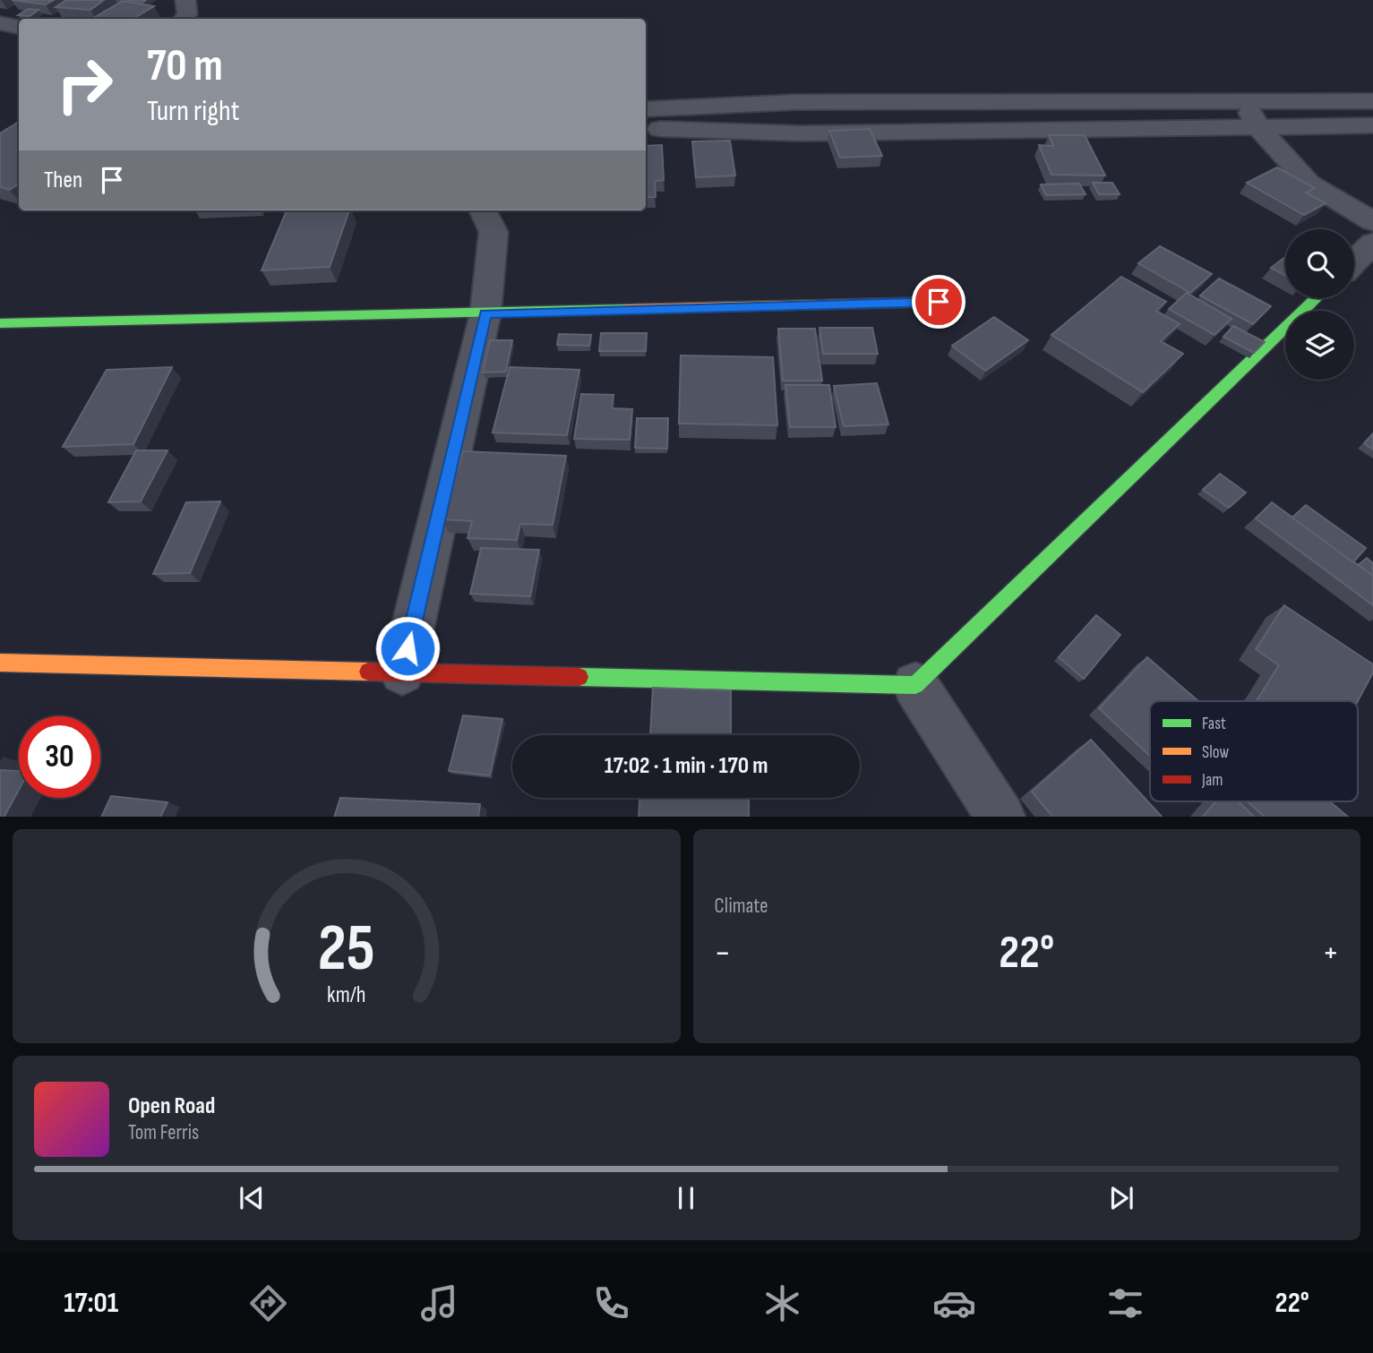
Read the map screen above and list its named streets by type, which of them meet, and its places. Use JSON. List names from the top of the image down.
{
  "legend": ["Fast", "Slow", "Jam"],
  "page": {
    "turn": ["70 m", "Turn right"],
    "then": "Then",
    "limit": "30",
    "trip": "17:02 · 1 min · 170 m",
    "tile": "Climate",
    "heat": ["−", "22°", "+"],
    "song": ["Open Road", "Tom Ferris"],
    "tabs": ["17:01", "22°"],
    "gauge": ["25", "km/h"]
  }
}
